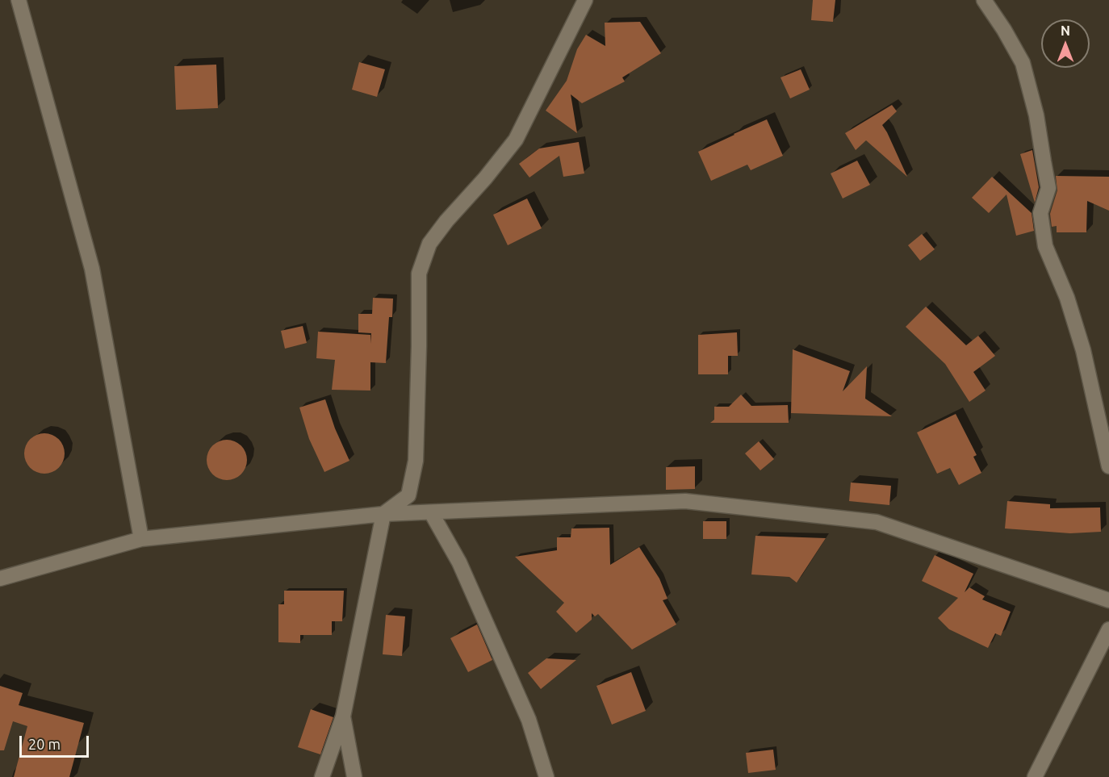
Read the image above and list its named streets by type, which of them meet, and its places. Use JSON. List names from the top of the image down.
{
  "scale_bar": "20 m",
  "north": "top"
}
